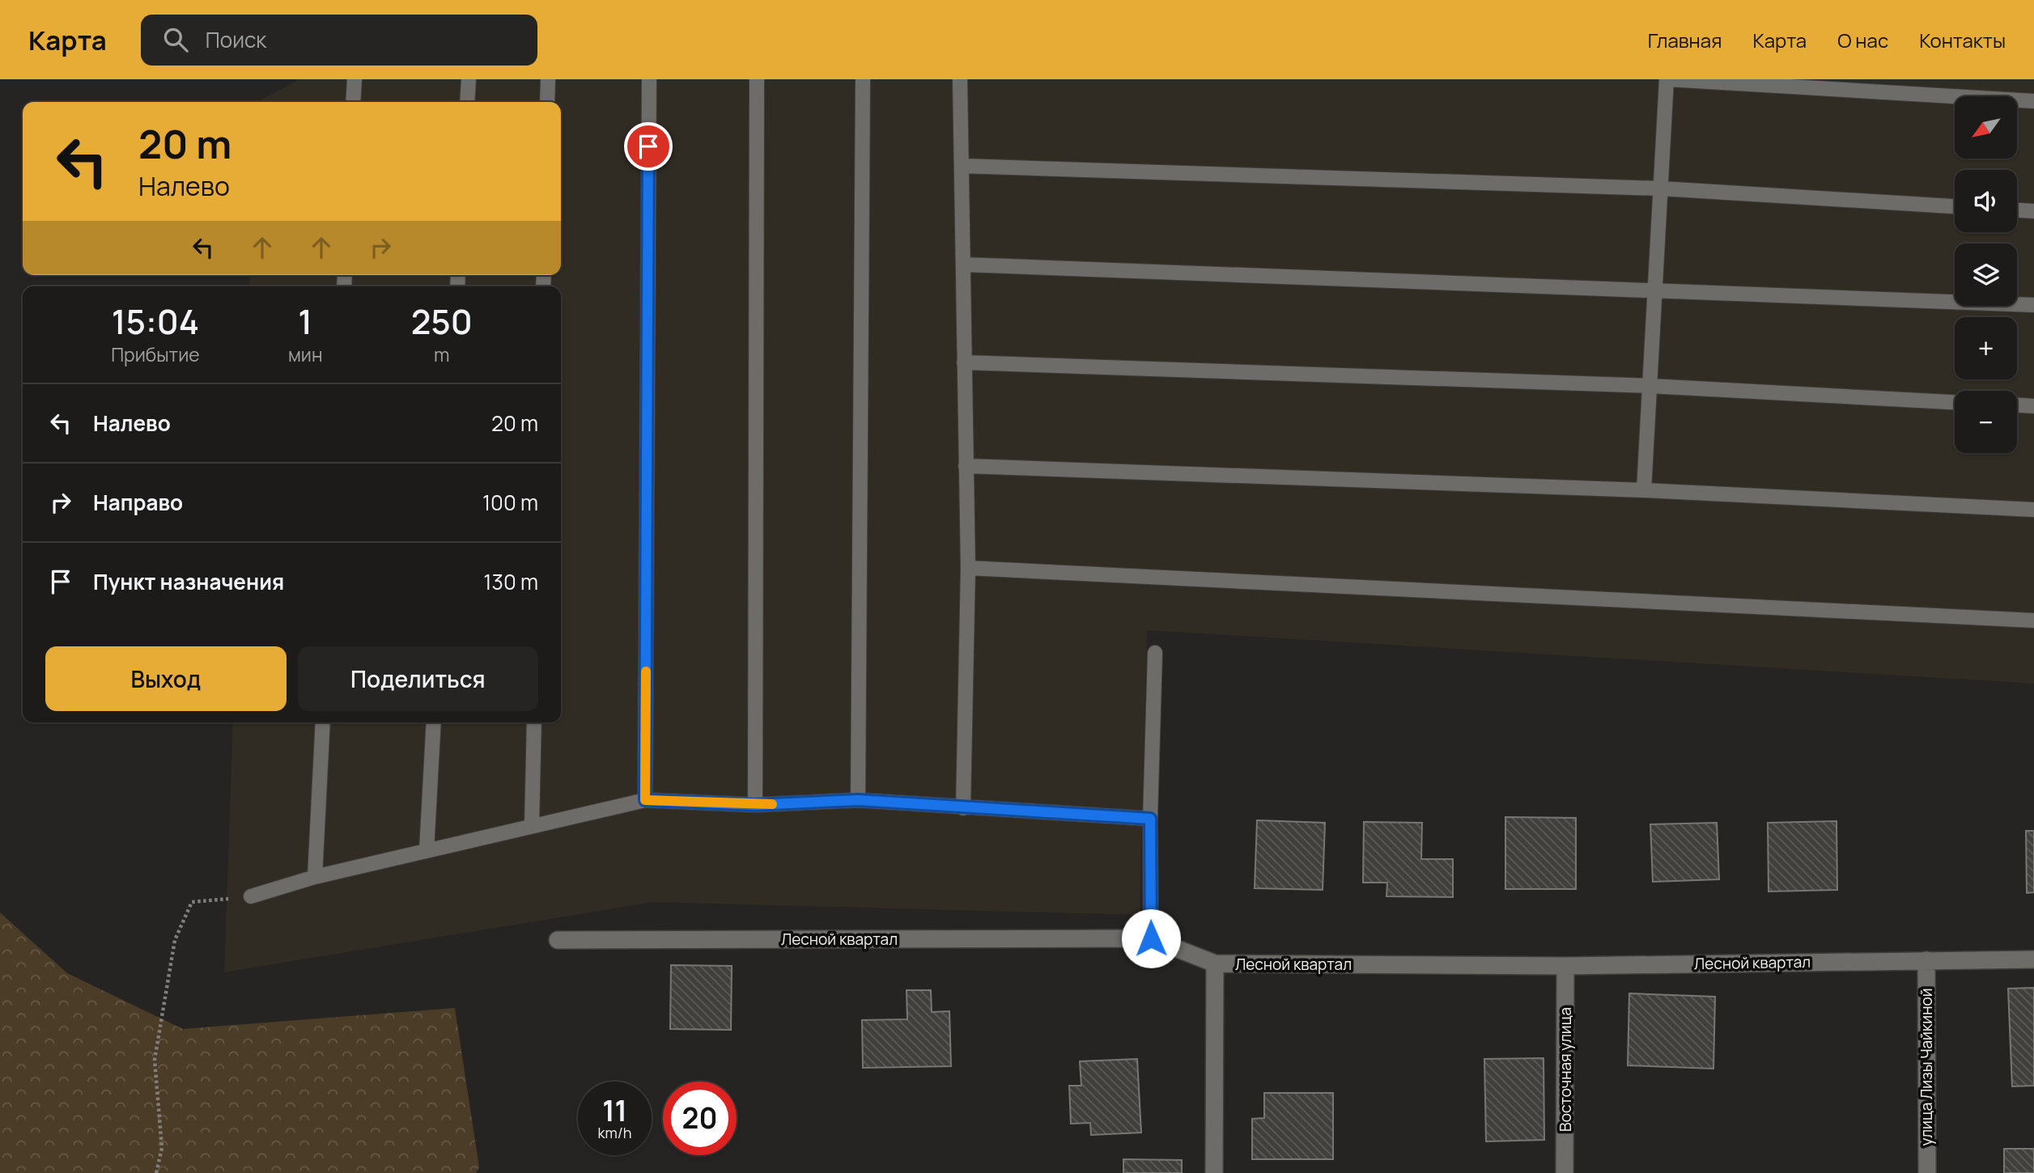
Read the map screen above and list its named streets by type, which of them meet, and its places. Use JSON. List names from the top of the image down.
{
  "streets": {
    "street": ["Лесной квартал", "улица Лизы Чайкиной", "Восточная улица"]
  },
  "crossings": [
    ["Лесной квартал", "улица Лизы Чайкиной"],
    ["Лесной квартал", "Восточная улица"]
  ],
  "north": "bottom left",
  "page": {
    "header": "Карта",
    "search": "Поиск",
    "nav": [
      "Главная",
      "Карта",
      "О нас",
      "Контакты"
    ],
    "map_buttons": ["+", "−"],
    "turn": ["20 m", "Налево"],
    "eta": [
      "15:04",
      "Прибытие",
      "1",
      "мин",
      "250",
      "m"
    ],
    "list": [
      {
        "name": "Налево",
        "value": "20 m"
      },
      {
        "name": "Направо",
        "value": "100 m"
      },
      {
        "name": "Пункт назначения",
        "value": "130 m"
      }
    ],
    "buttons": ["Выход", "Поделиться"],
    "speed": "11 km/h",
    "limit": "20"
  }
}
